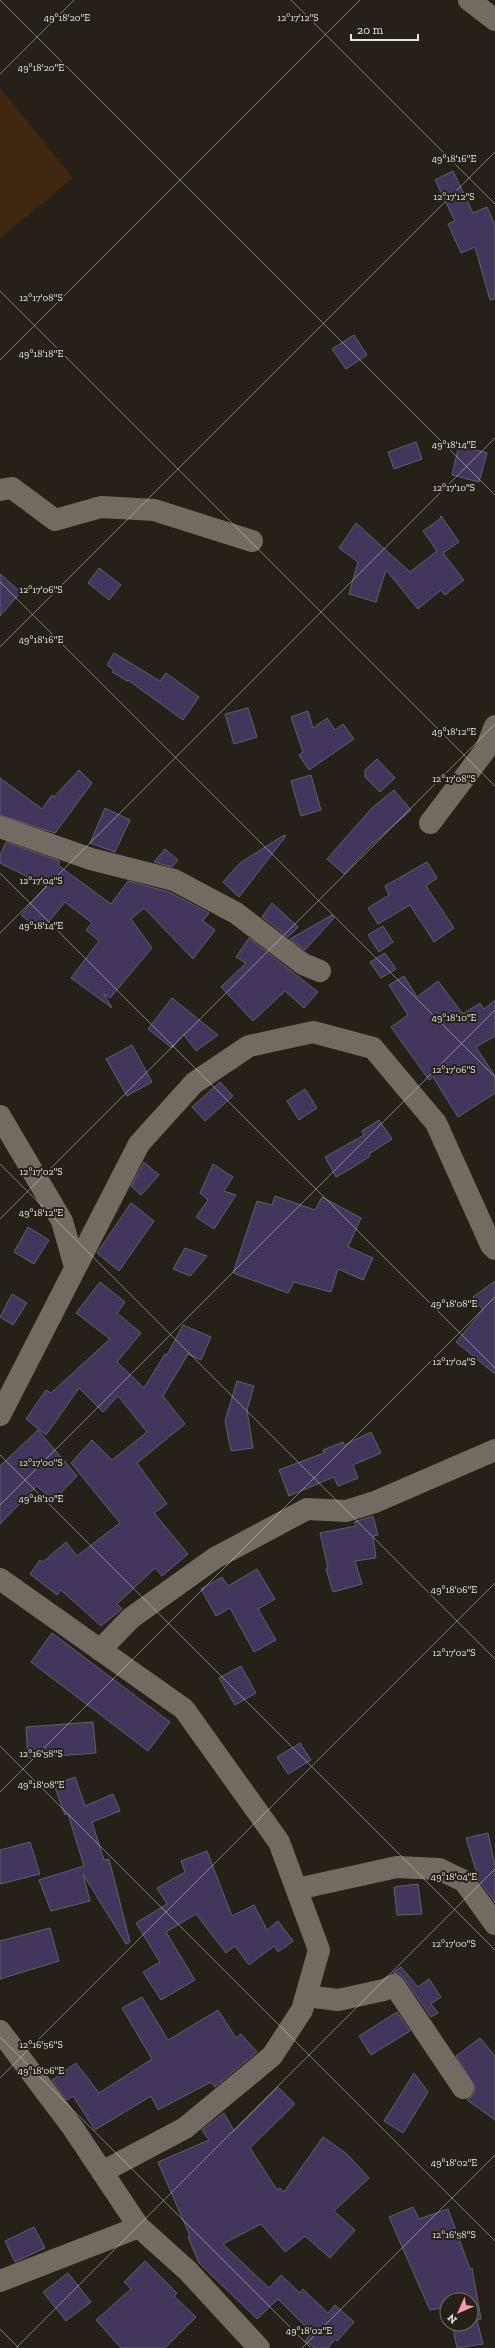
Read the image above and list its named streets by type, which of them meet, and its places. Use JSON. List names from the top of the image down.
{
  "scale_bar": "20 m",
  "north": "bottom left",
  "coordinates": [
    "49°18'20\"E",
    "12°17'12\"S",
    "49°18'16\"E",
    "12°17'08\"S",
    "49°18'18\"E",
    "49°18'14\"E",
    "12°17'10\"S",
    "12°17'06\"S",
    "49°18'12\"E",
    "12°17'04\"S",
    "49°18'10\"E",
    "12°17'02\"S",
    "49°18'08\"E",
    "12°17'00\"S",
    "49°18'06\"E",
    "12°16'58\"S",
    "49°18'04\"E",
    "12°16'56\"S",
    "49°18'02\"E"
  ]
}
